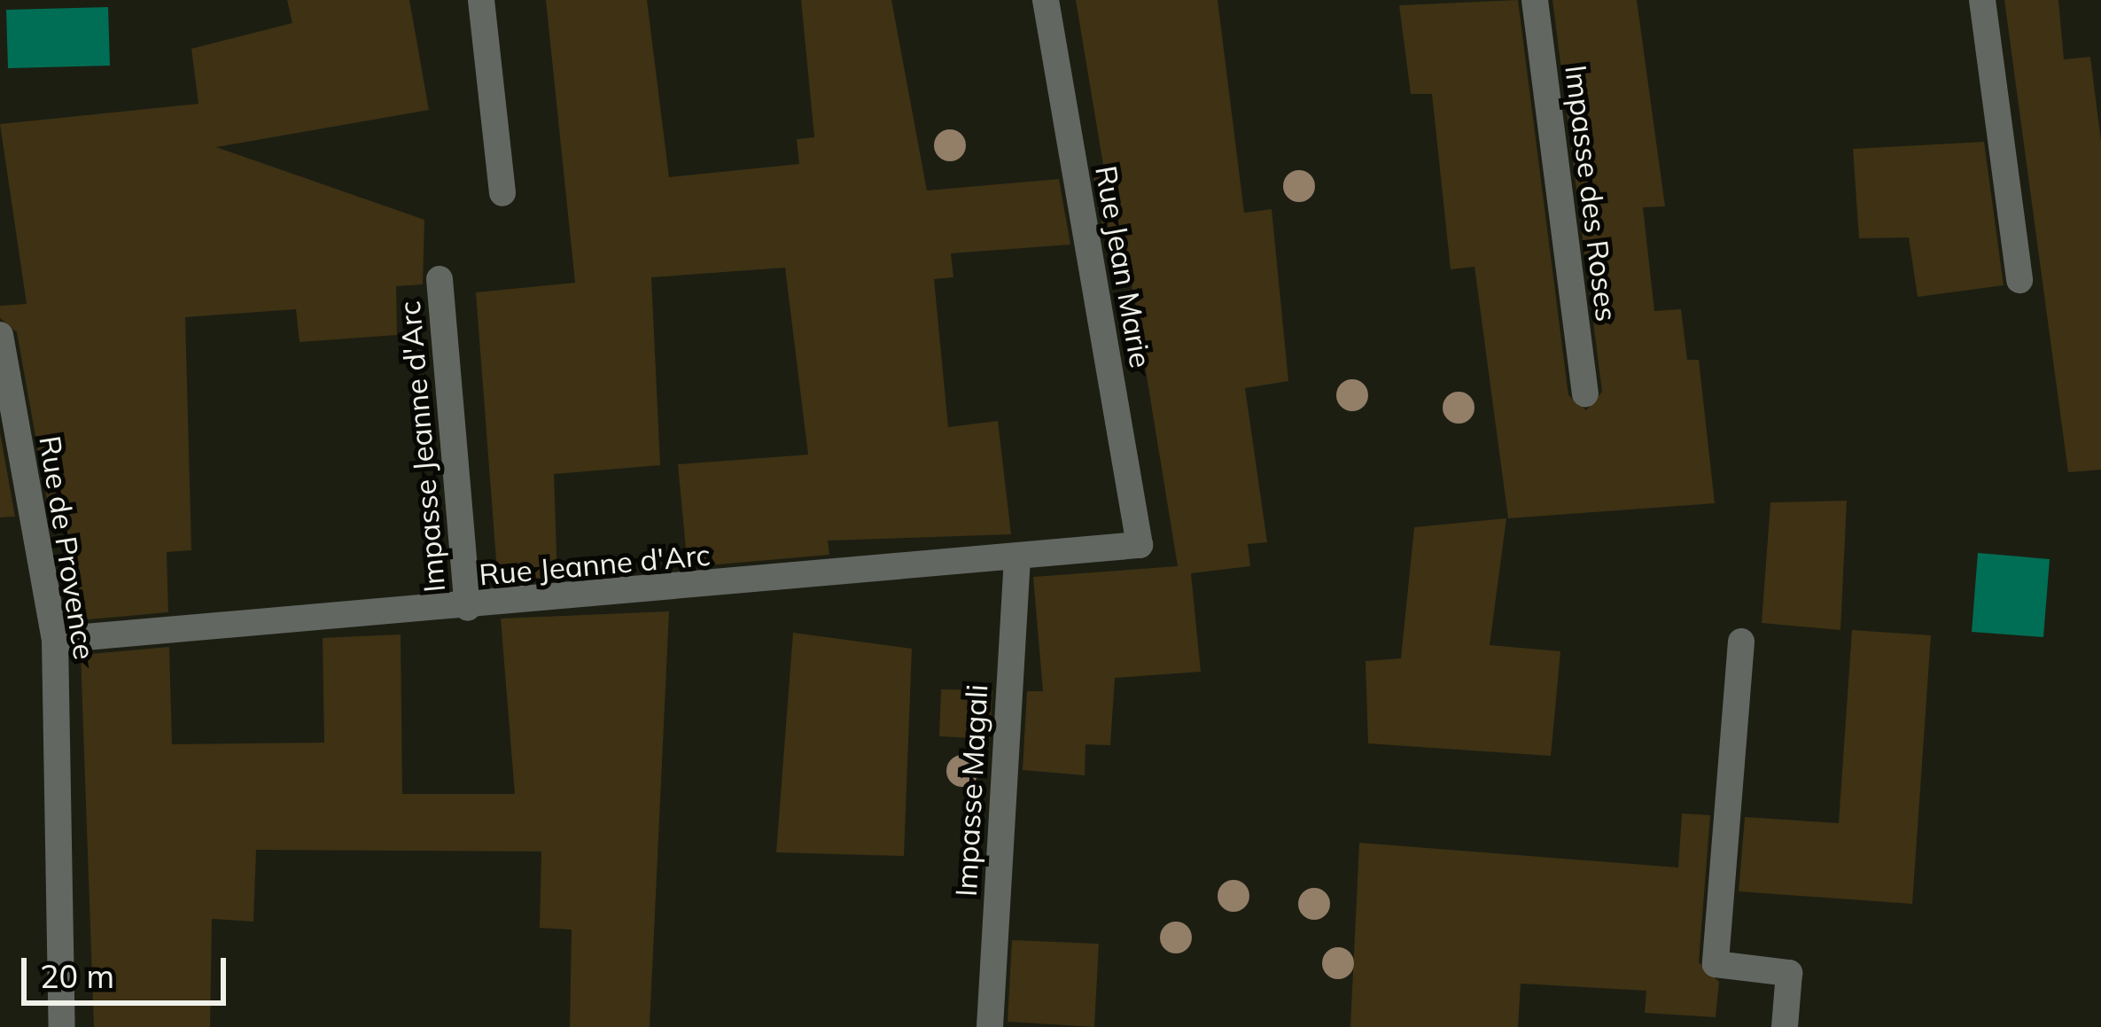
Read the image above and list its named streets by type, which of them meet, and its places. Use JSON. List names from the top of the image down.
{
  "streets": {
    "street": [
      "Impasse des Roses",
      "Rue Jean Marie",
      "Impasse Jeanne d'Arc",
      "Rue de Provence",
      "Rue Jeanne d'Arc",
      "Impasse Magali"
    ]
  },
  "crossings": [
    ["Rue Jean Marie", "Rue Jeanne d'Arc"],
    ["Impasse Jeanne d'Arc", "Rue Jeanne d'Arc"],
    ["Rue de Provence", "Rue Jeanne d'Arc"],
    ["Rue Jeanne d'Arc", "Impasse Magali"]
  ],
  "scale_bar": "20 m"
}
